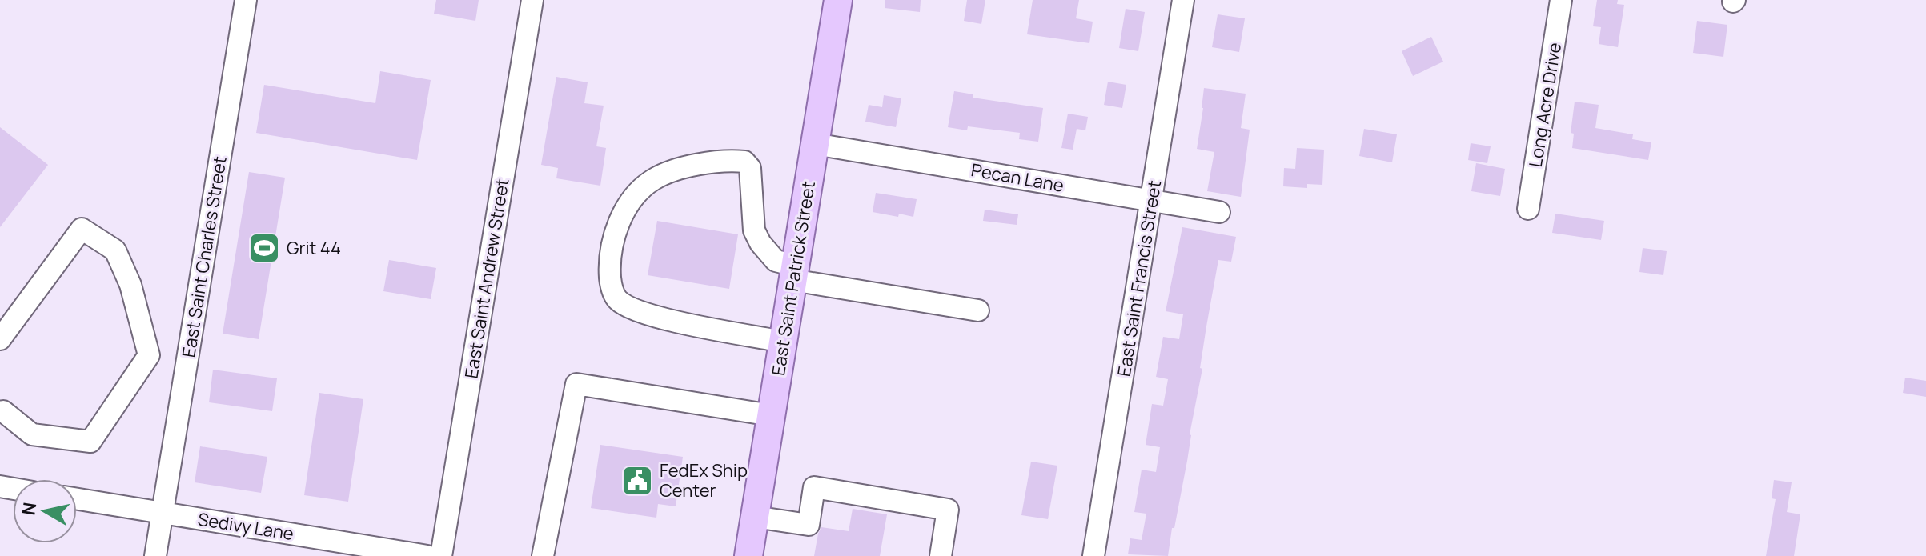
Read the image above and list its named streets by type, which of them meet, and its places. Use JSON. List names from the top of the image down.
{
  "streets": {
    "main road": ["East Saint Patrick Street"],
    "street": [
      "Long Acre Drive",
      "Pecan Lane",
      "East Saint Charles Street",
      "East Saint Andrew Street",
      "East Saint Francis Street",
      "Sedivy Lane"
    ]
  },
  "crossings": [
    ["Pecan Lane", "East Saint Patrick Street"],
    ["Pecan Lane", "East Saint Francis Street"],
    ["East Saint Charles Street", "Sedivy Lane"]
  ],
  "places": {
    "sports": ["Grit 44"],
    "public building": ["FedEx Ship Center"]
  },
  "north": "left"
}
